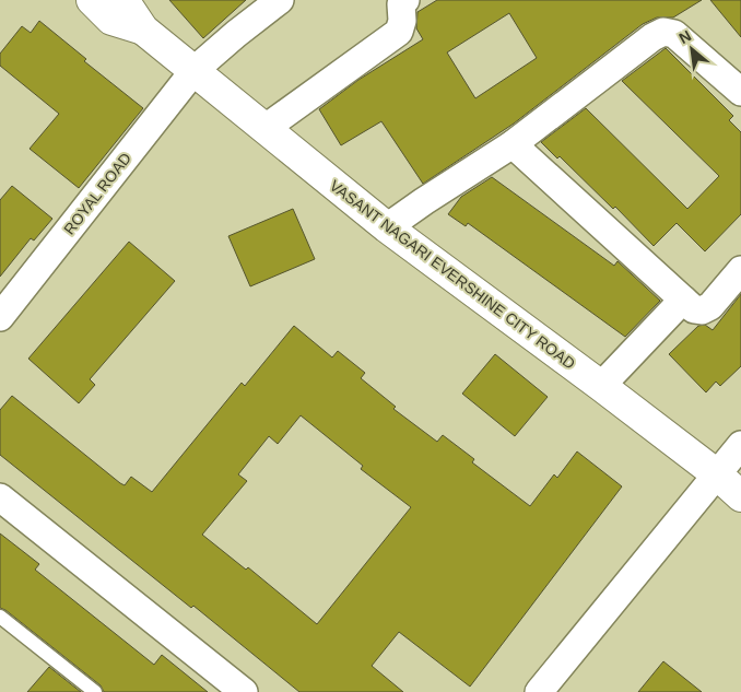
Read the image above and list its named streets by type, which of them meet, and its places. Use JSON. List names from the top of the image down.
{
  "streets": {
    "street": ["ROYAL ROAD", "VASANT NAGARI EVERSHINE CITY ROAD"]
  },
  "crossings": [
    ["ROYAL ROAD", "VASANT NAGARI EVERSHINE CITY ROAD"]
  ],
  "north": "top left"
}
